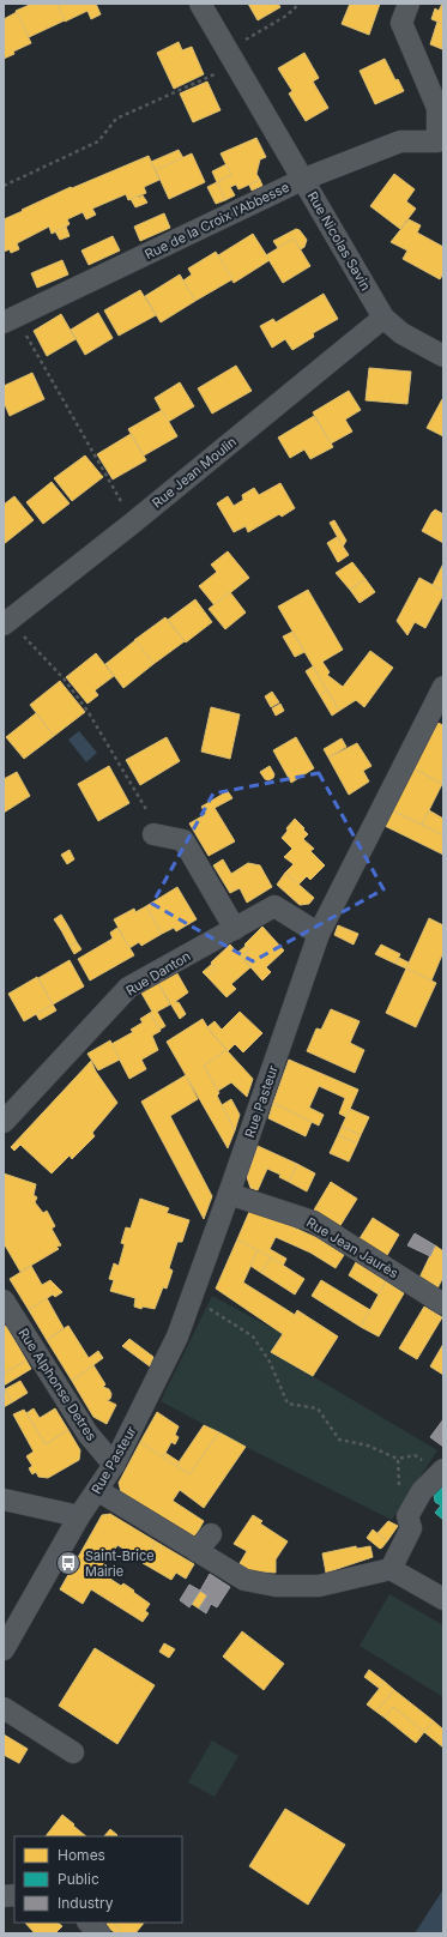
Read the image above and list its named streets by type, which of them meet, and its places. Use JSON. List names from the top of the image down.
{
  "streets": {
    "street": [
      "Rue de la Croix l'Abbesse",
      "Rue Nicolas Savin",
      "Rue Jean Moulin",
      "Rue Danton",
      "Rue Pasteur",
      "Rue Jean Jaurès",
      "Rue Alphonse Detres"
    ]
  },
  "crossings": [
    ["Rue de la Croix l'Abbesse", "Rue Nicolas Savin"],
    ["Rue Nicolas Savin", "Rue Jean Moulin"],
    ["Rue Danton", "Rue Pasteur"],
    ["Rue Pasteur", "Rue Jean Jaurès"],
    ["Rue Pasteur", "Rue Alphonse Detres"]
  ],
  "places": {
    "bus stop": ["Saint-Brice Mairie"]
  },
  "legend": ["Homes", "Public", "Industry"]
}
